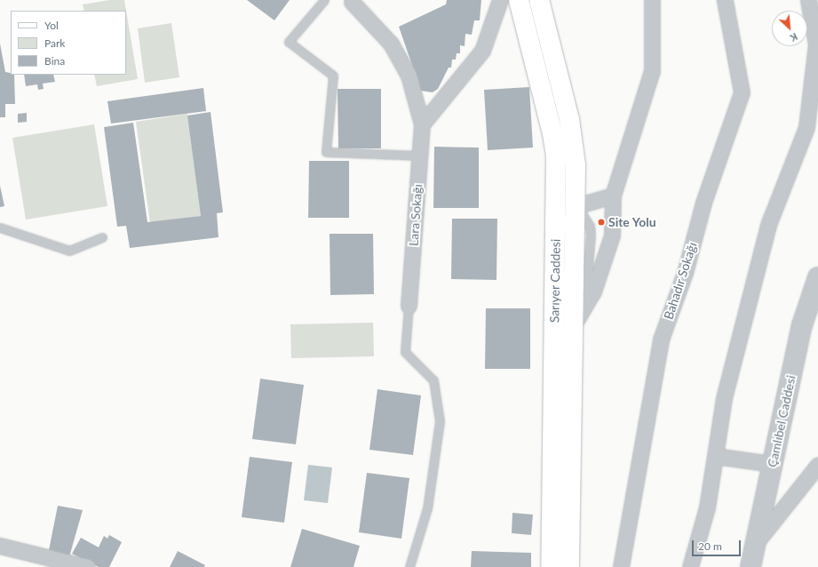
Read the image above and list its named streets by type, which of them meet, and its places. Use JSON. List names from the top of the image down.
{
  "streets": {
    "main road": ["Sarıyer Caddesi"],
    "street": ["Lara Sokağı", "Bahadır Sokağı", "Çamlıbel Caddesi"]
  },
  "places": ["Site Yolu"],
  "legend": ["Yol", "Park", "Bina"],
  "scale_bar": "20 m",
  "north": "bottom right"
}
